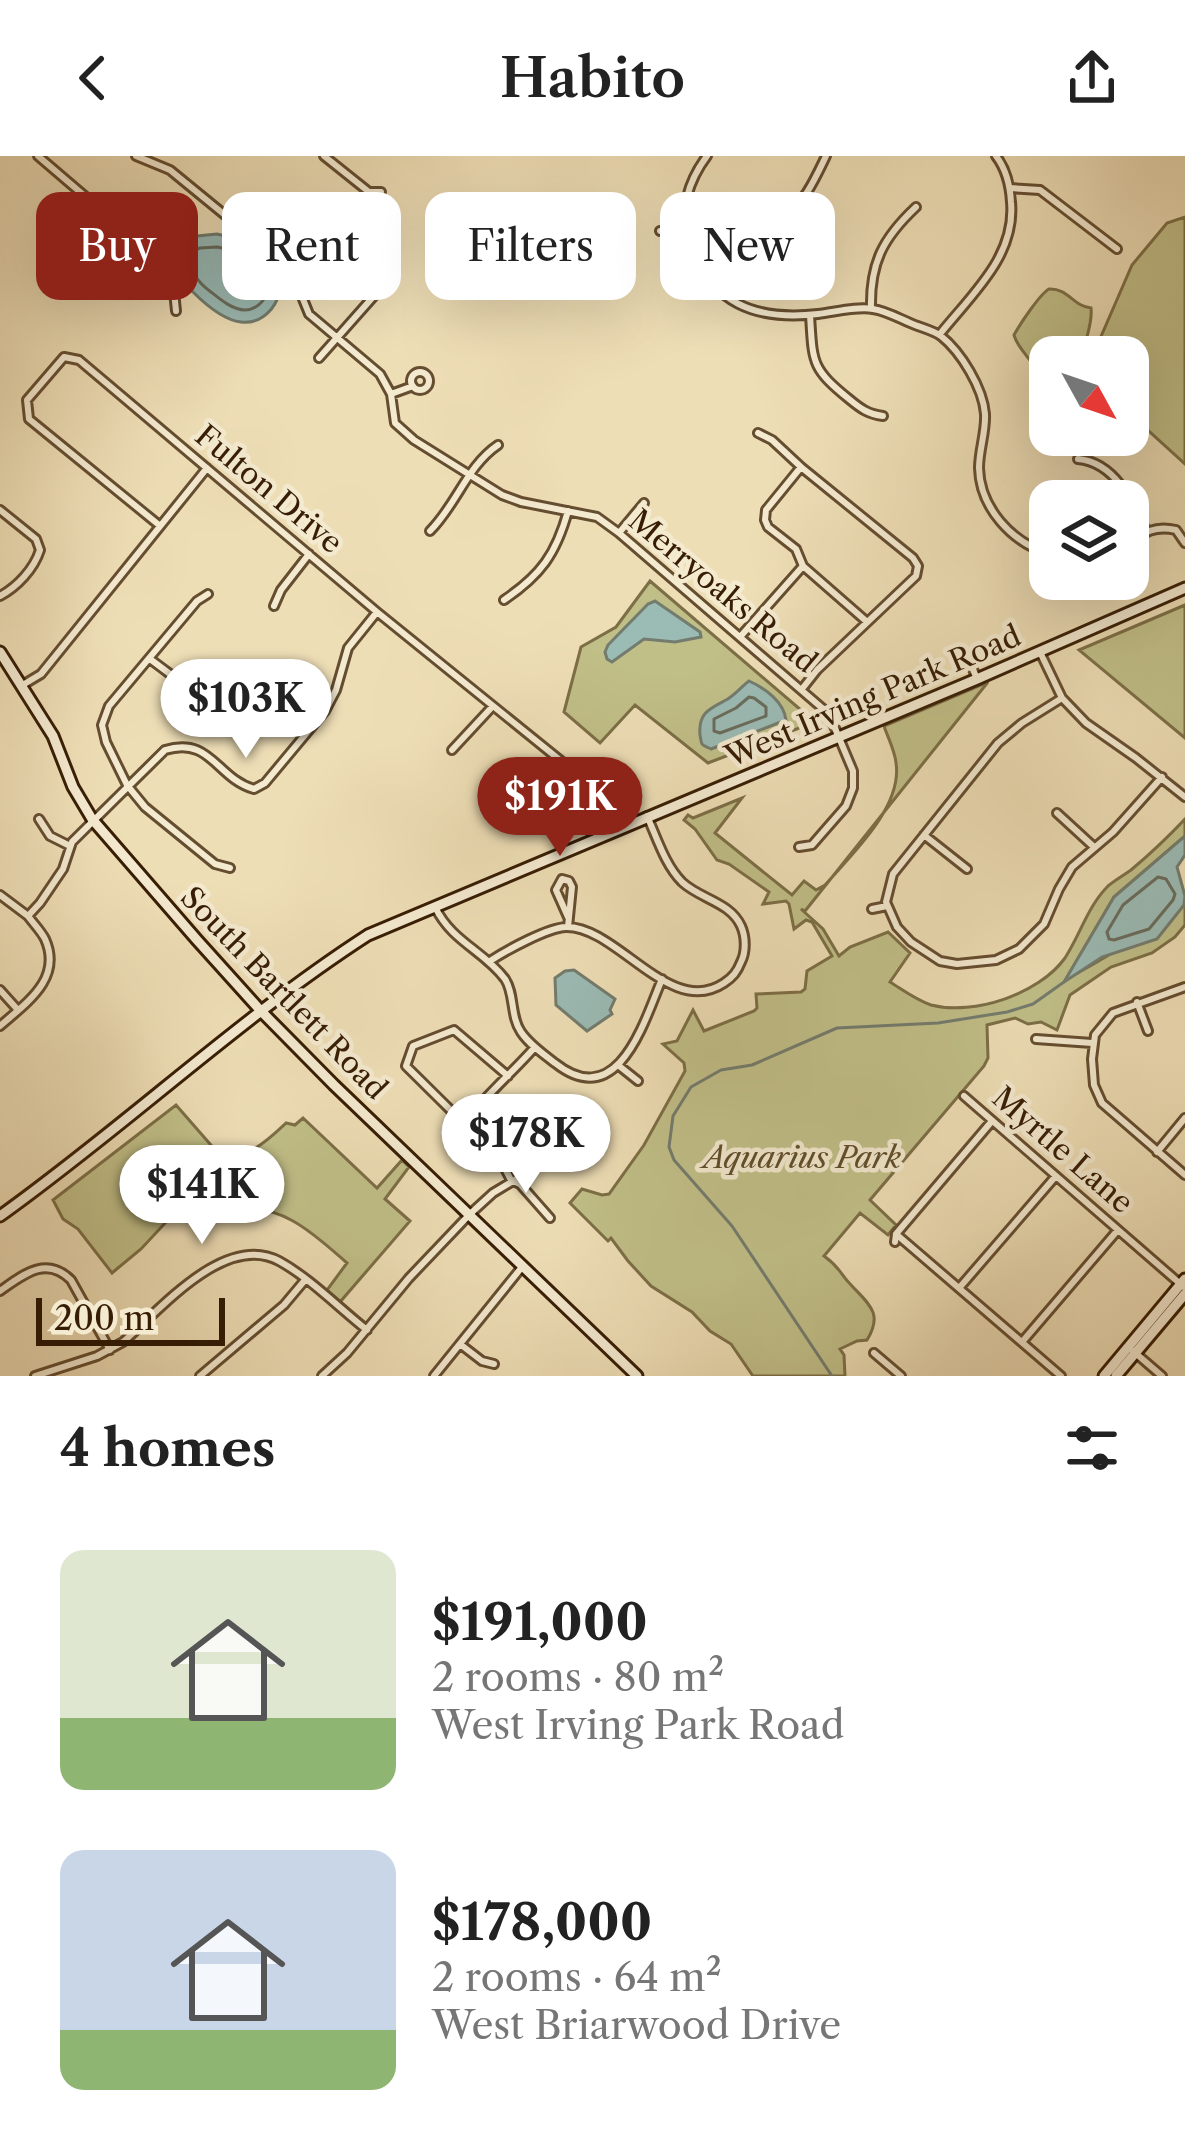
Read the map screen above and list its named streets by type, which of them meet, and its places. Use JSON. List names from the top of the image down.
{
  "streets": {
    "main road": ["West Irving Park Road", "South Bartlett Road"],
    "street": ["Fulton Drive", "Merryoaks Road", "Myrtle Lane"]
  },
  "crossings": [
    ["Fulton Drive", "West Irving Park Road"],
    ["Merryoaks Road", "West Irving Park Road"],
    ["West Irving Park Road", "South Bartlett Road"]
  ],
  "parks": ["Aquarius Park"],
  "scale_bar": "200 m",
  "north": "bottom right",
  "page": {
    "header": "Habito",
    "chip": [
      "Buy",
      "Rent",
      "Filters",
      "New"
    ],
    "price": [
      "$103K",
      "$191K",
      "$178K",
      "$141K"
    ],
    "scale": "200 m",
    "heading": "4 homes",
    "list": [
      {
        "name": "$191,000",
        "note": "2 rooms · 80 m² · West Irving Park Road"
      },
      {
        "name": "$178,000",
        "note": "2 rooms · 64 m² · West Briarwood Drive"
      }
    ]
  }
}
